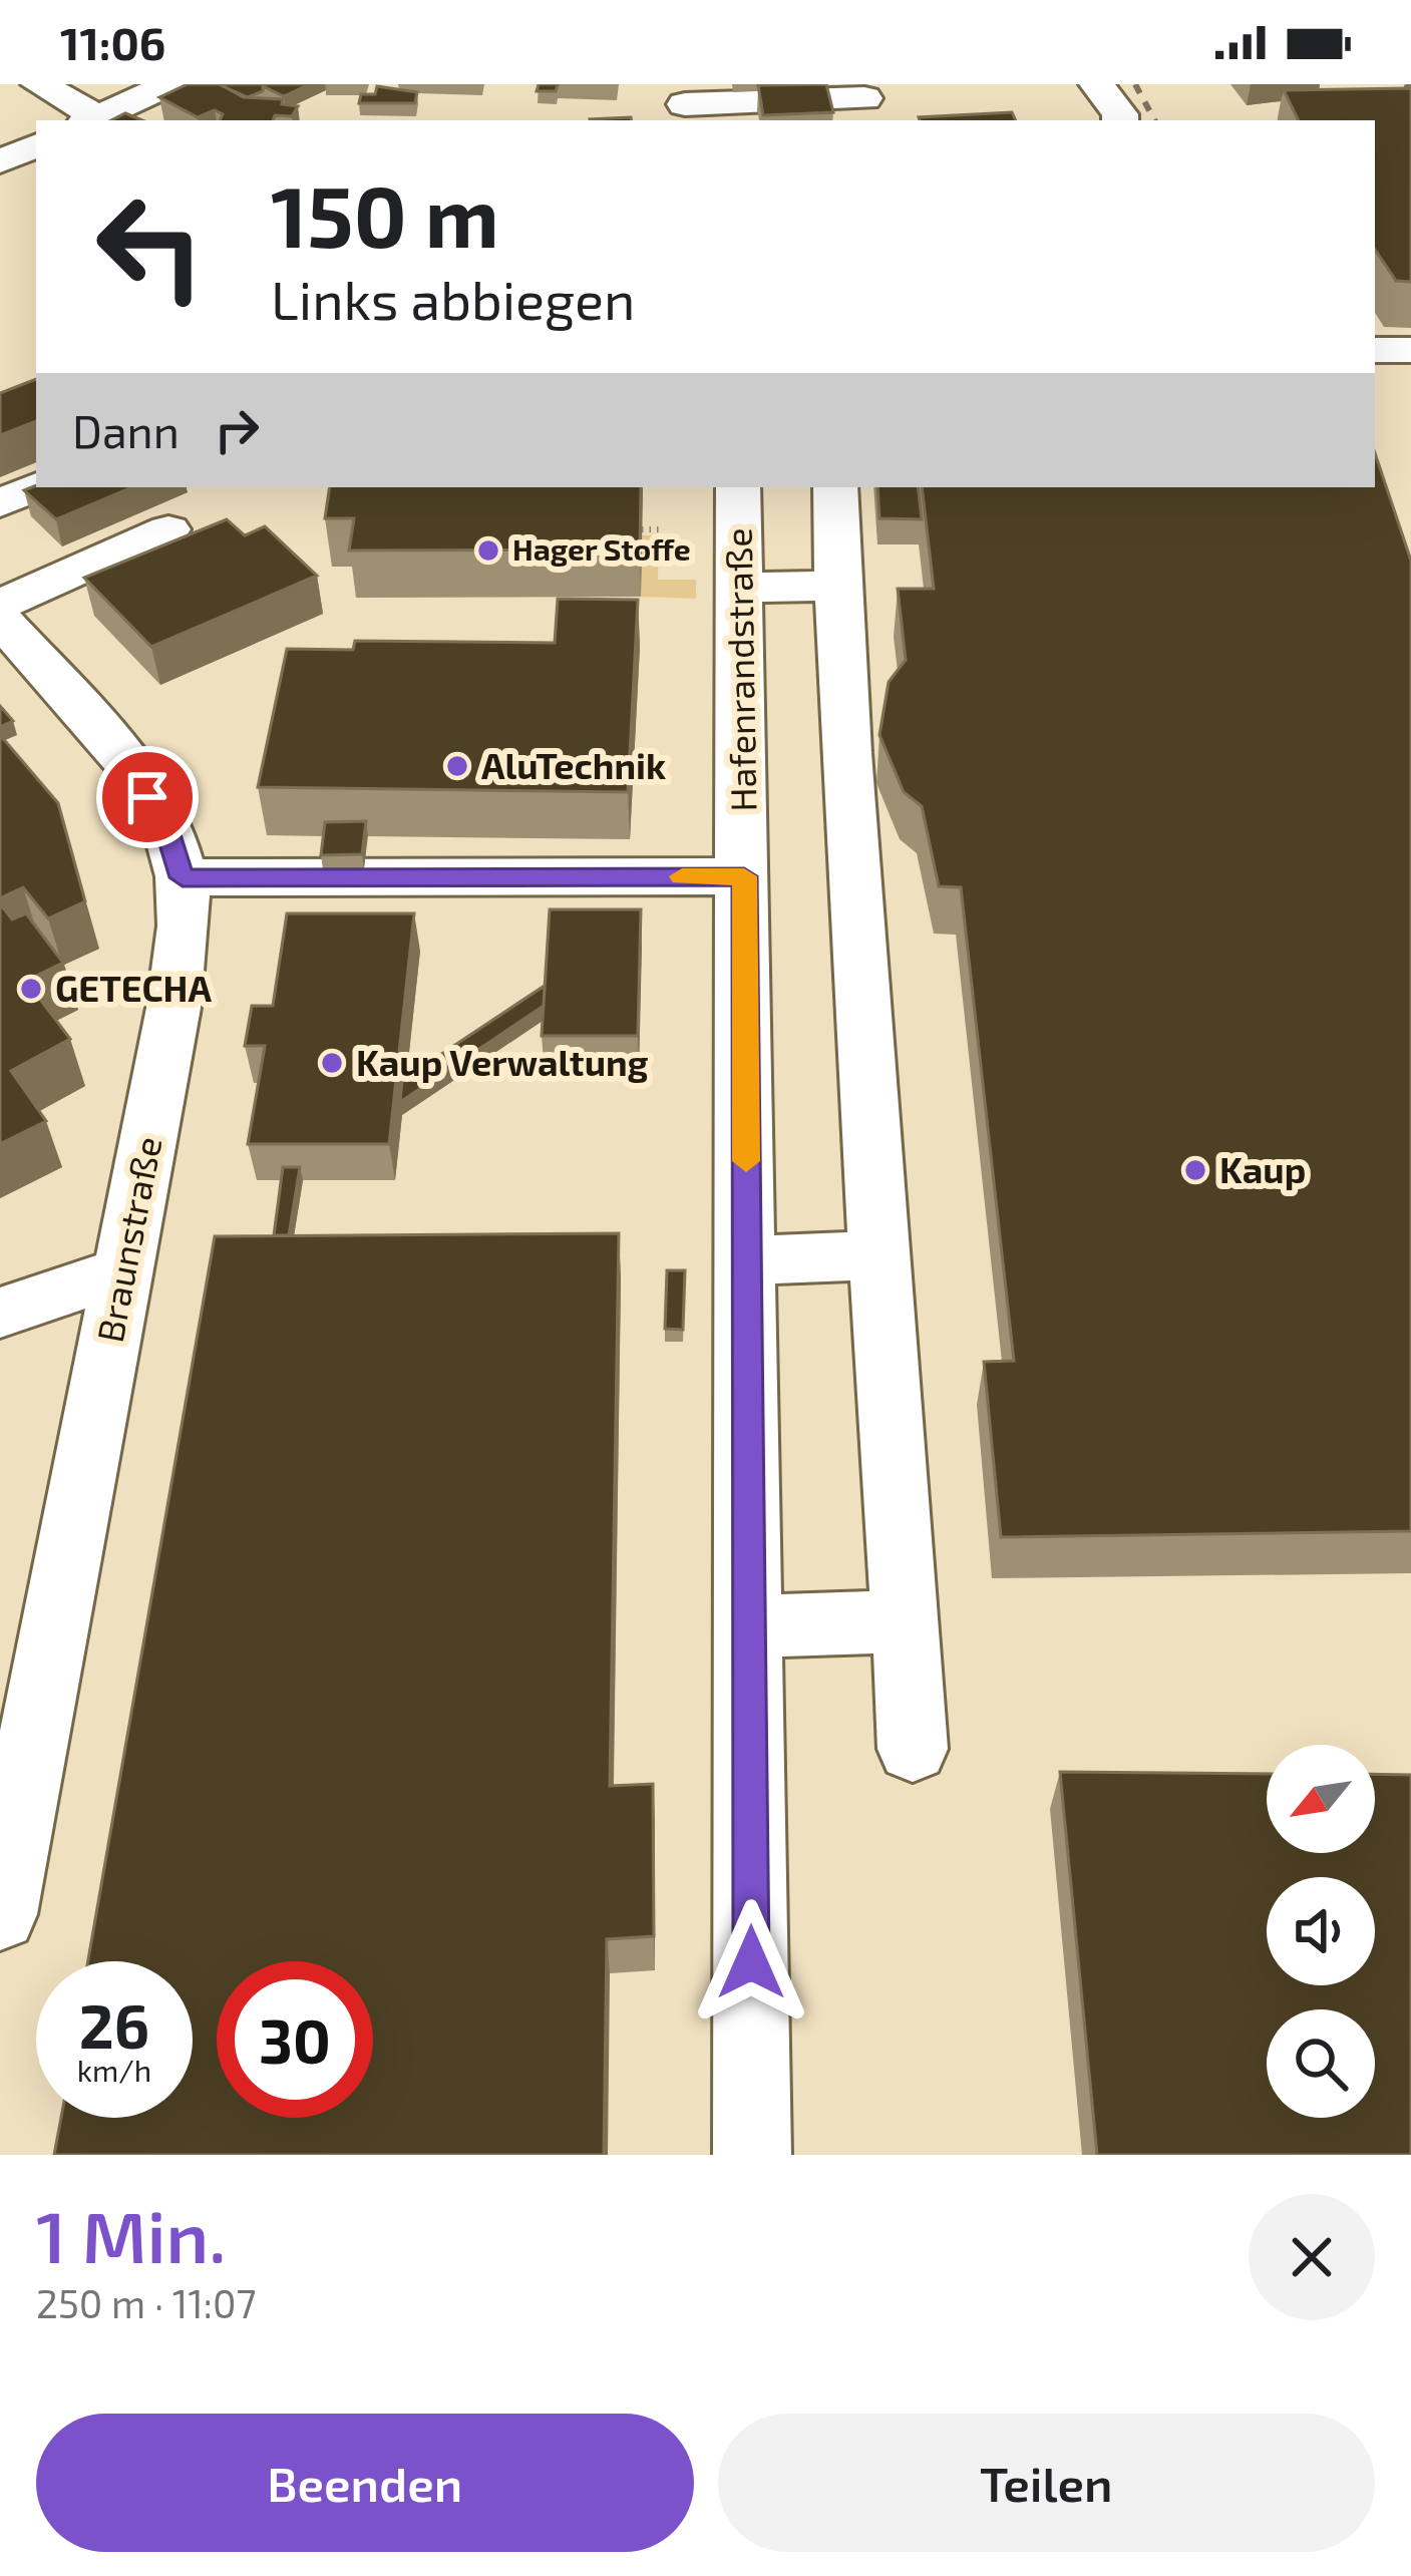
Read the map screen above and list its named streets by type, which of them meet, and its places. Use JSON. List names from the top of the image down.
{
  "streets": {
    "street": ["Hafenrandstraße", "Braunstraße"]
  },
  "places": [
    "Hager Stoffe",
    "AluTechnik",
    "GETECHA",
    "Kaup Verwaltung",
    "Kaup"
  ],
  "north": "bottom left",
  "page": {
    "status": "11:06",
    "turn": ["150 m", "Links abbiegen"],
    "then": "Dann",
    "speed": "26 km/h",
    "limit": "30",
    "heading": ["1 Min.", "250 m · 11:07"],
    "buttons": ["Beenden", "Teilen"]
  }
}
